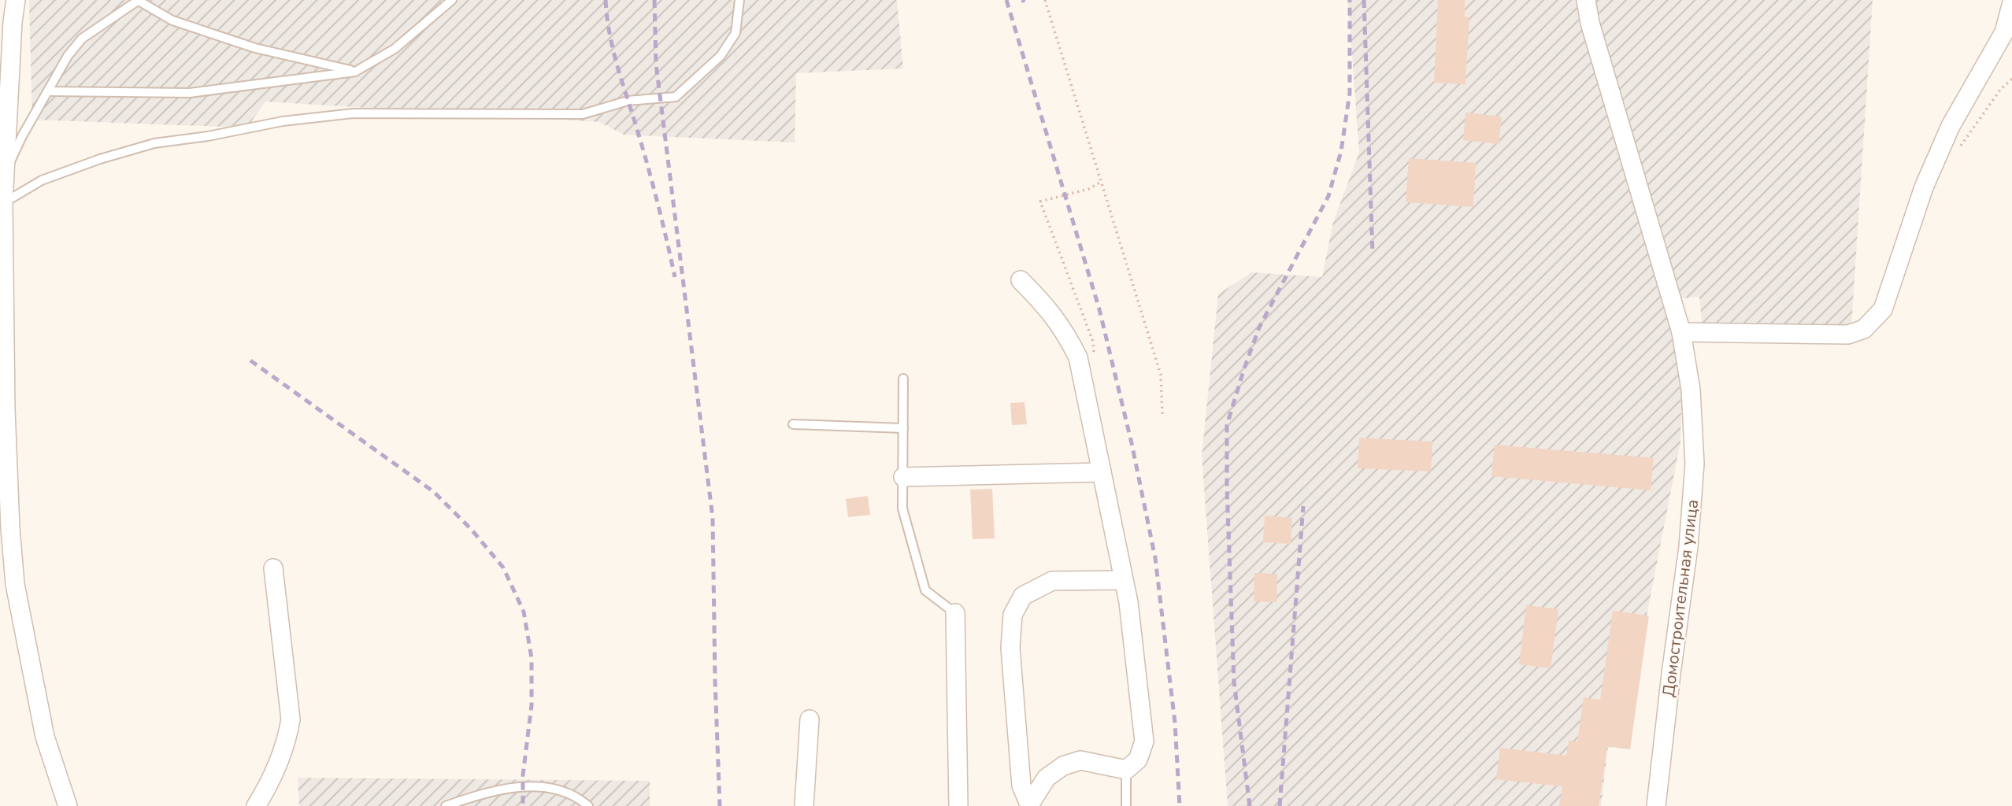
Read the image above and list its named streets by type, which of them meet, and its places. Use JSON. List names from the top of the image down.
{
  "streets": {
    "street": ["Домостроительная улица"]
  }
}
